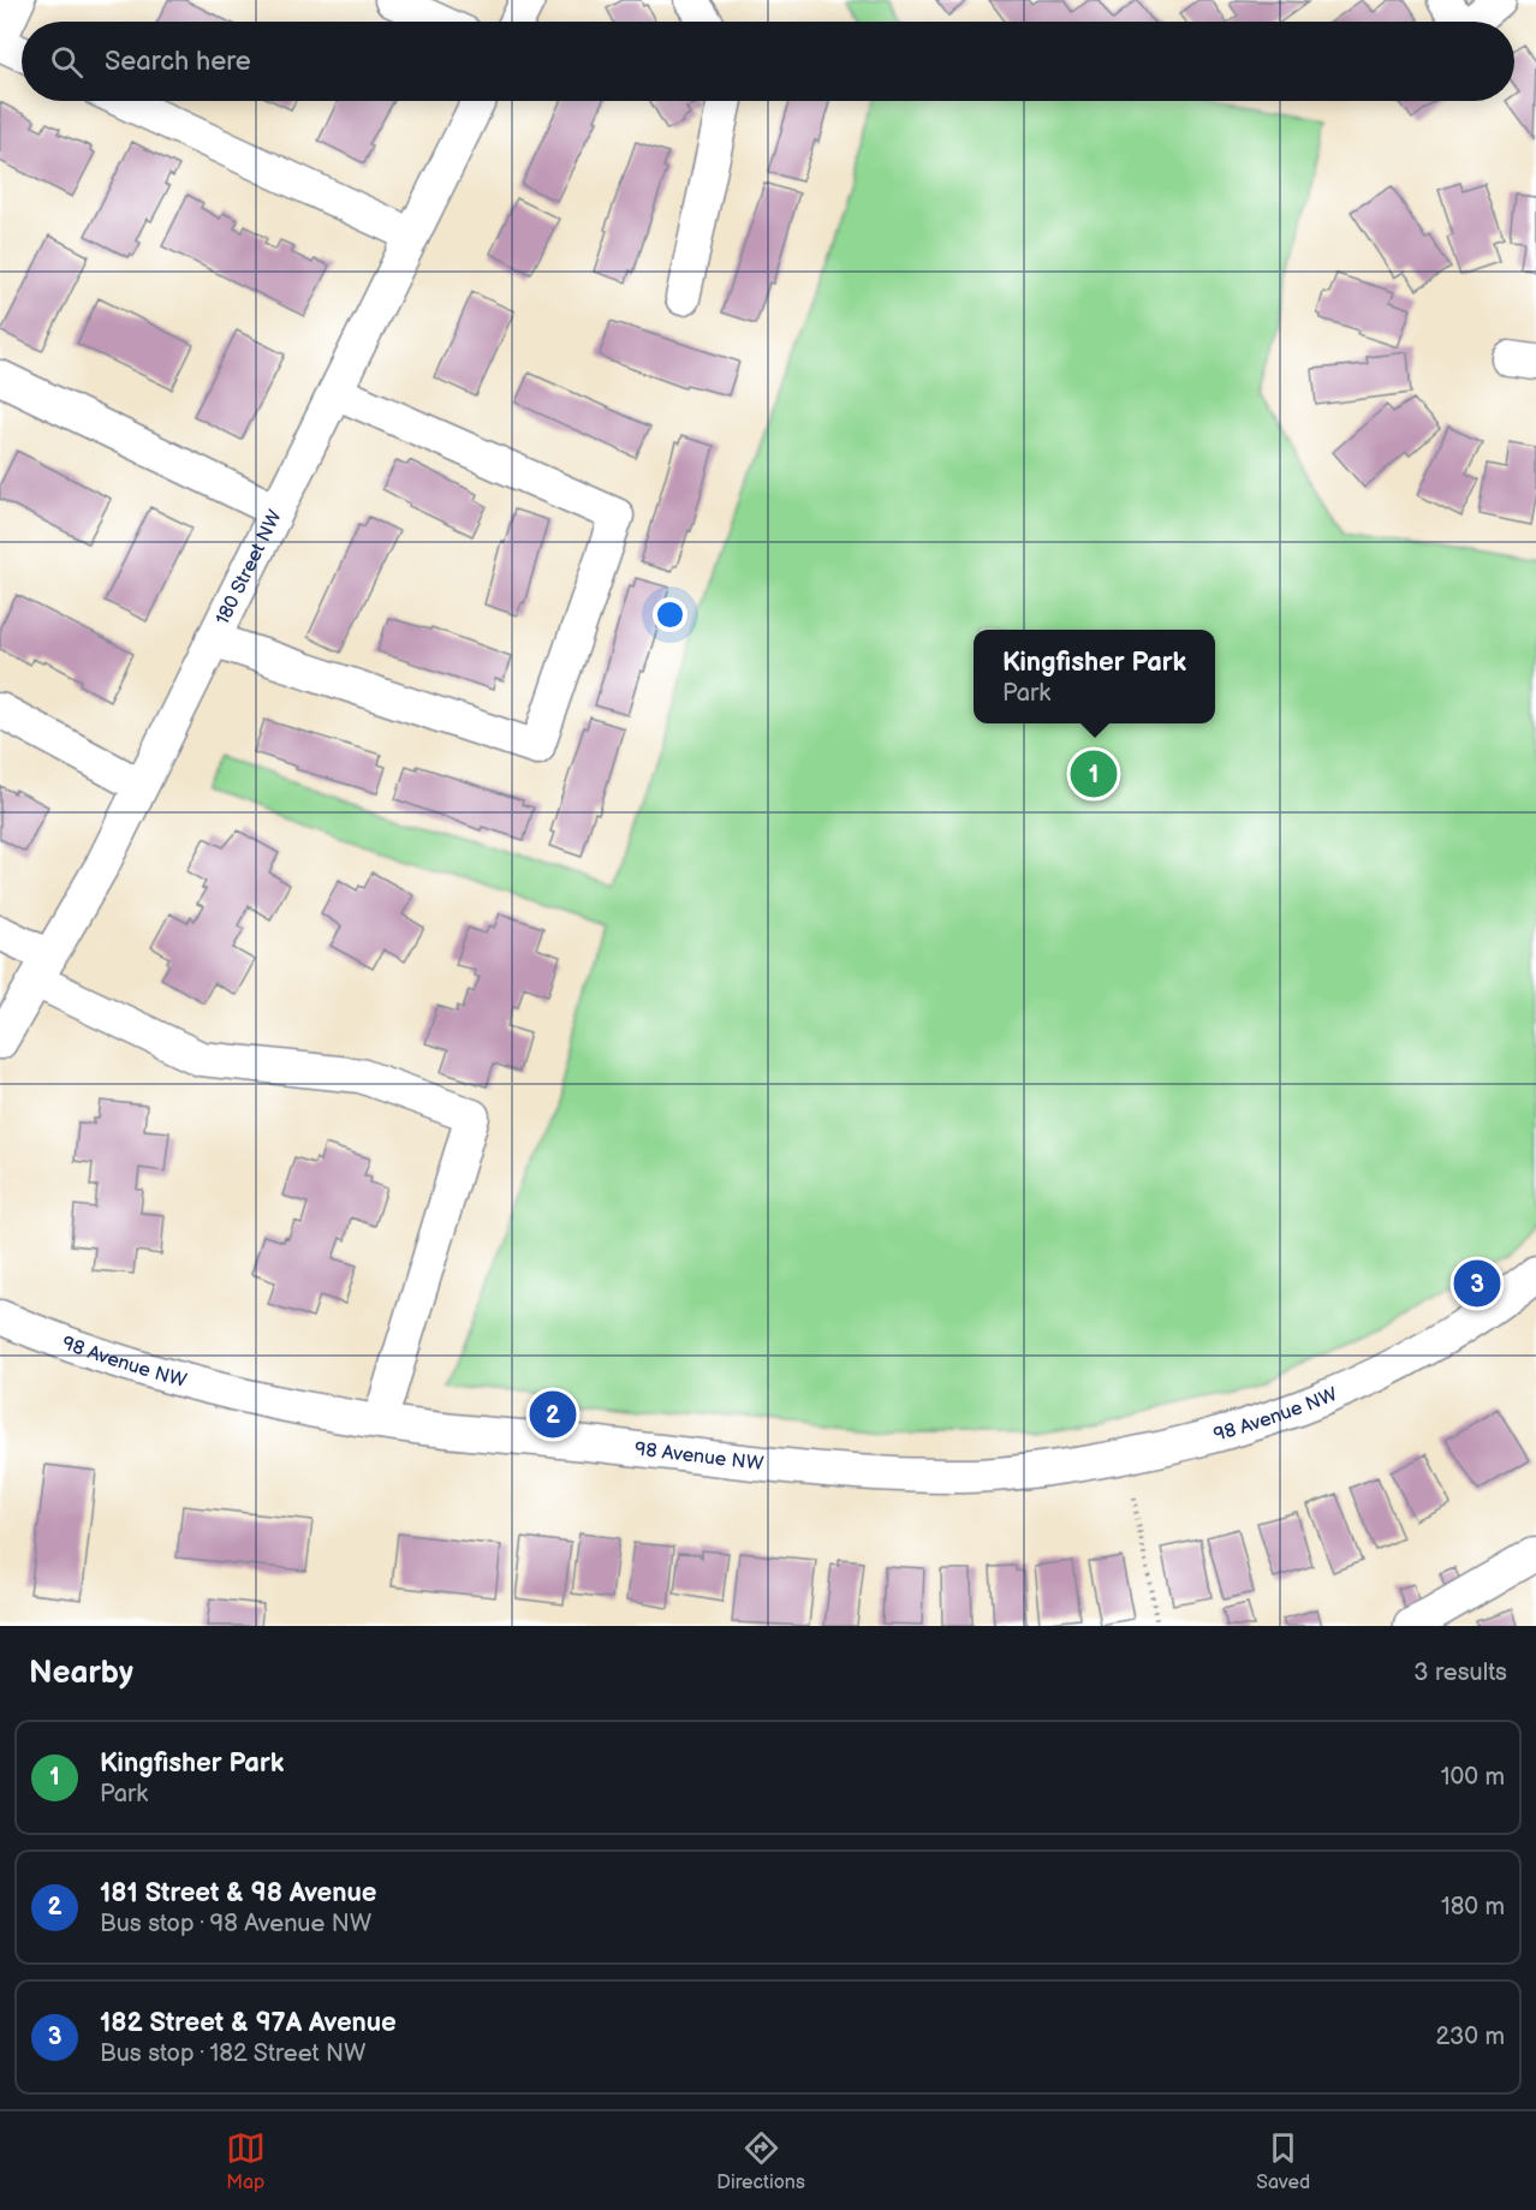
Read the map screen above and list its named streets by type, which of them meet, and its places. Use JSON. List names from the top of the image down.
{
  "streets": {
    "street": ["180 Street NW", "98 Avenue NW"]
  },
  "page": {
    "search": "Search here",
    "popup": ["Kingfisher Park", "Park"],
    "pins": ["1", "3", "2"],
    "heading": ["Nearby", "3 results"],
    "list": [
      {
        "mark": "1",
        "name": "Kingfisher Park",
        "note": "Park",
        "value": "100 m"
      },
      {
        "mark": "2",
        "name": "181 Street & 98 Avenue",
        "note": "Bus stop · 98 Avenue NW",
        "value": "180 m"
      },
      {
        "mark": "3",
        "name": "182 Street & 97A Avenue",
        "note": "Bus stop · 182 Street NW",
        "value": "230 m"
      }
    ],
    "nav": ["Map", "Directions", "Saved"]
  }
}
